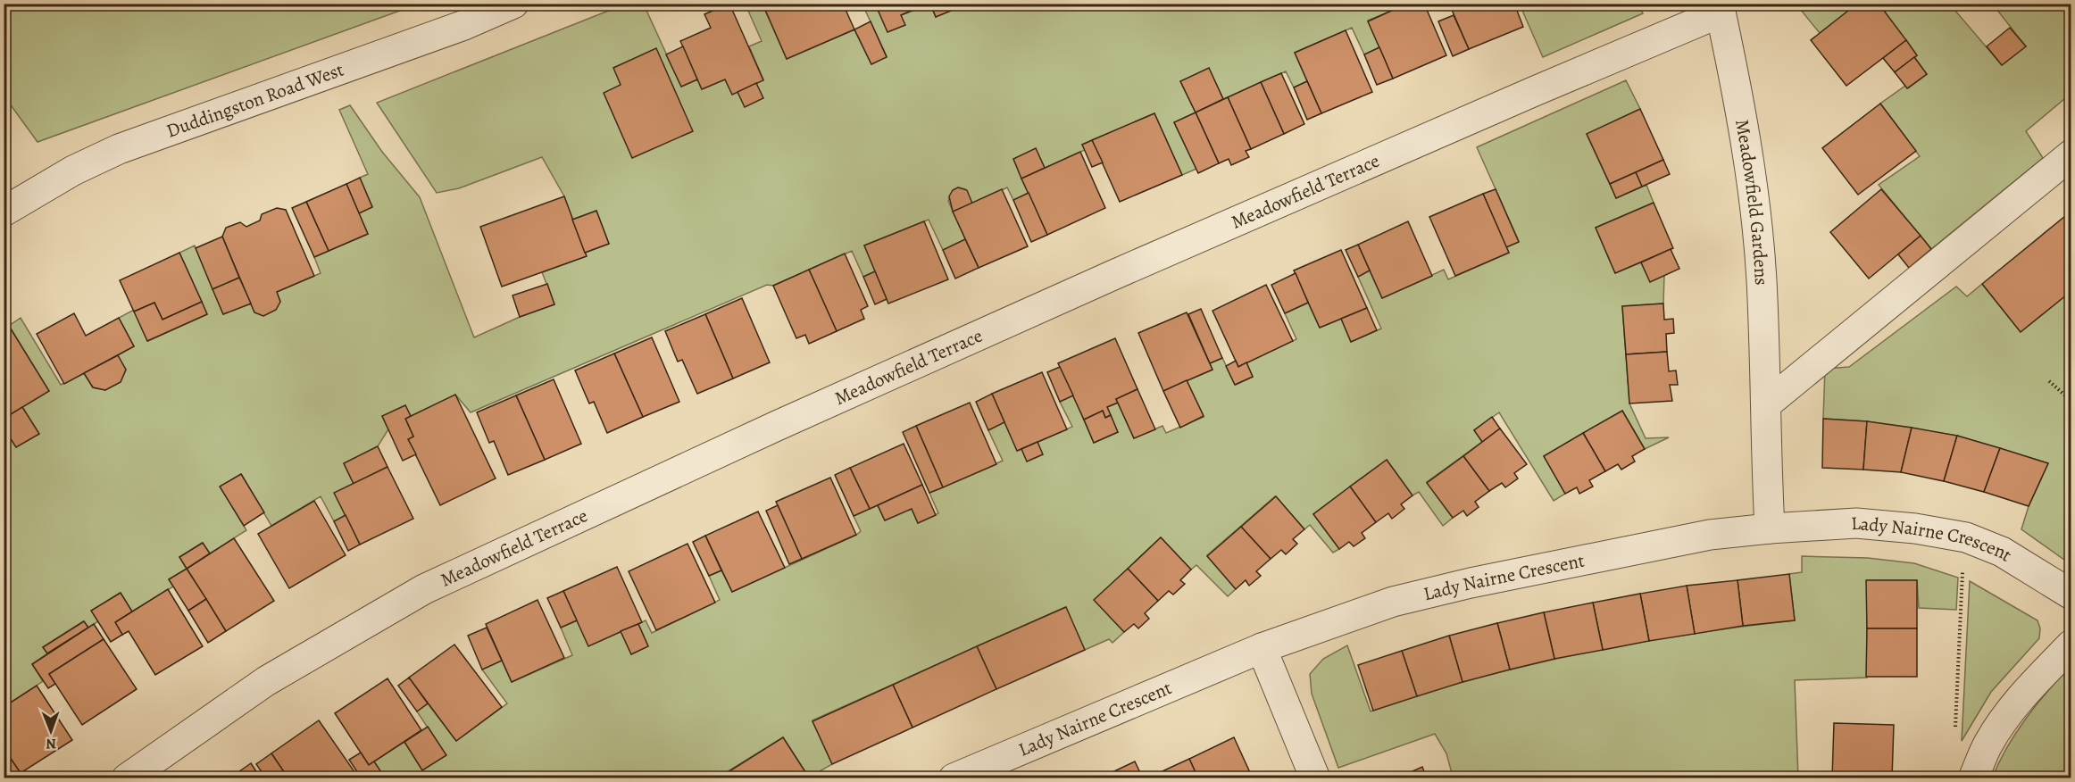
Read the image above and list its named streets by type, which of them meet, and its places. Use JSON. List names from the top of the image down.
{
  "streets": {
    "street": [
      "Duddingston Road West",
      "Meadowfield Terrace",
      "Meadowfield Gardens",
      "Lady Nairne Crescent"
    ]
  },
  "crossings": [
    ["Meadowfield Terrace", "Meadowfield Gardens"],
    ["Meadowfield Gardens", "Lady Nairne Crescent"]
  ],
  "north": "bottom"
}
